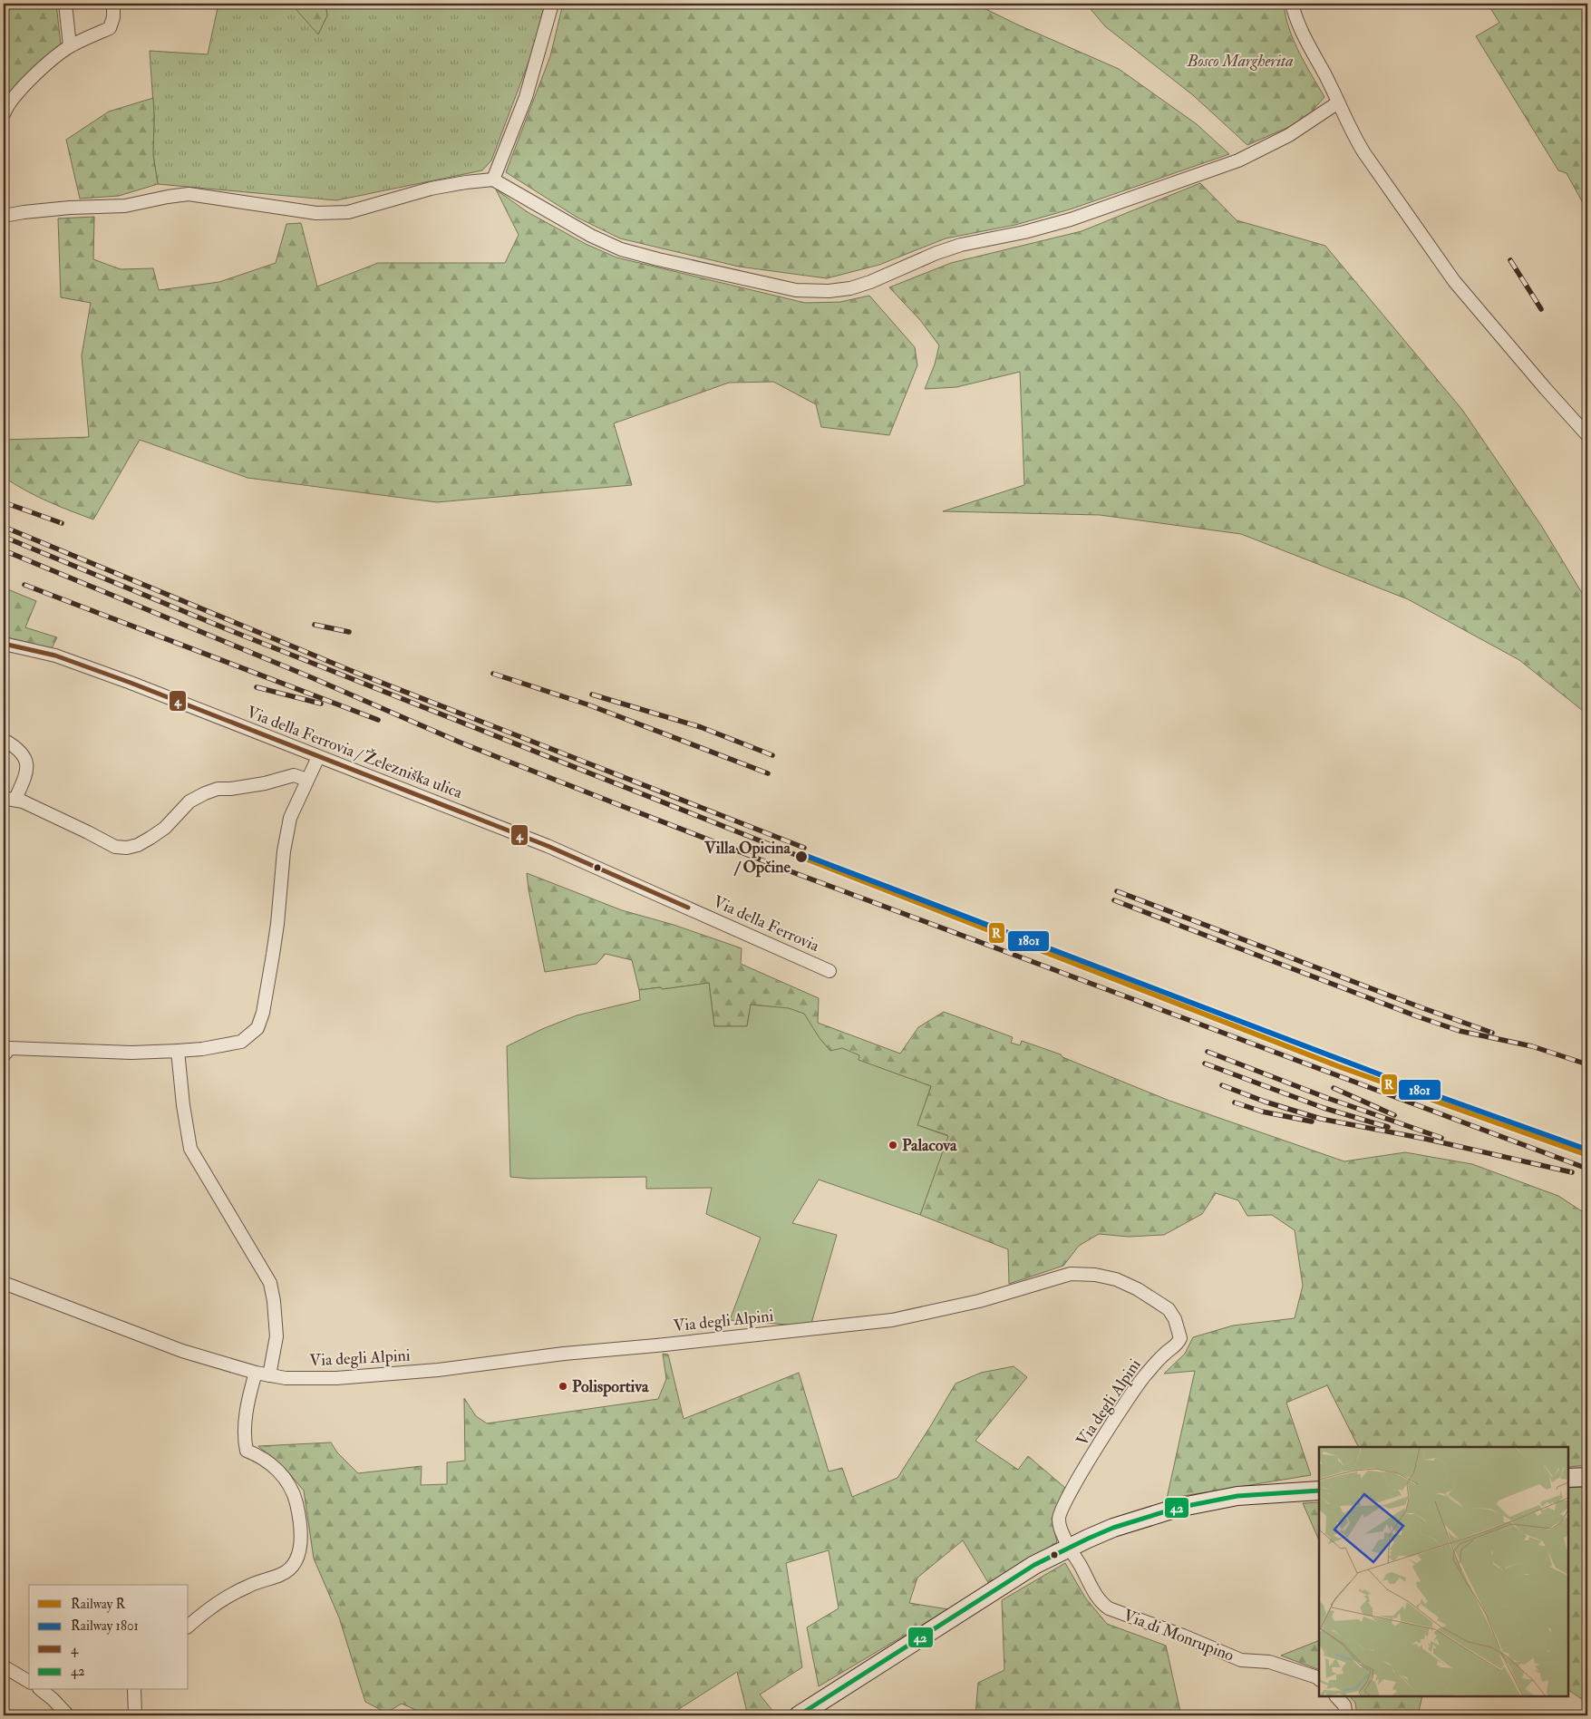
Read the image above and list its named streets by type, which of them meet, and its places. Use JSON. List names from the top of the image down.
{
  "streets": {
    "street": [
      "Via della Ferrovia / Železniška ulica",
      "Via della Ferrovia",
      "Via degli Alpini",
      "Via di Monrupino"
    ]
  },
  "crossings": [
    ["Via della Ferrovia / Železniška ulica", "Via della Ferrovia"],
    ["Via degli Alpini", "Via di Monrupino"]
  ],
  "parks": ["Bosco Margherita"],
  "places": ["Villa Opicina / Opčine", "Palacova", "Polisportiva"],
  "lines": [
    "transit line 4",
    "rail line 1801",
    "rail line R",
    "transit line 42"
  ],
  "legend": [
    "Railway R",
    "Railway 1801",
    "4",
    "42"
  ]
}
